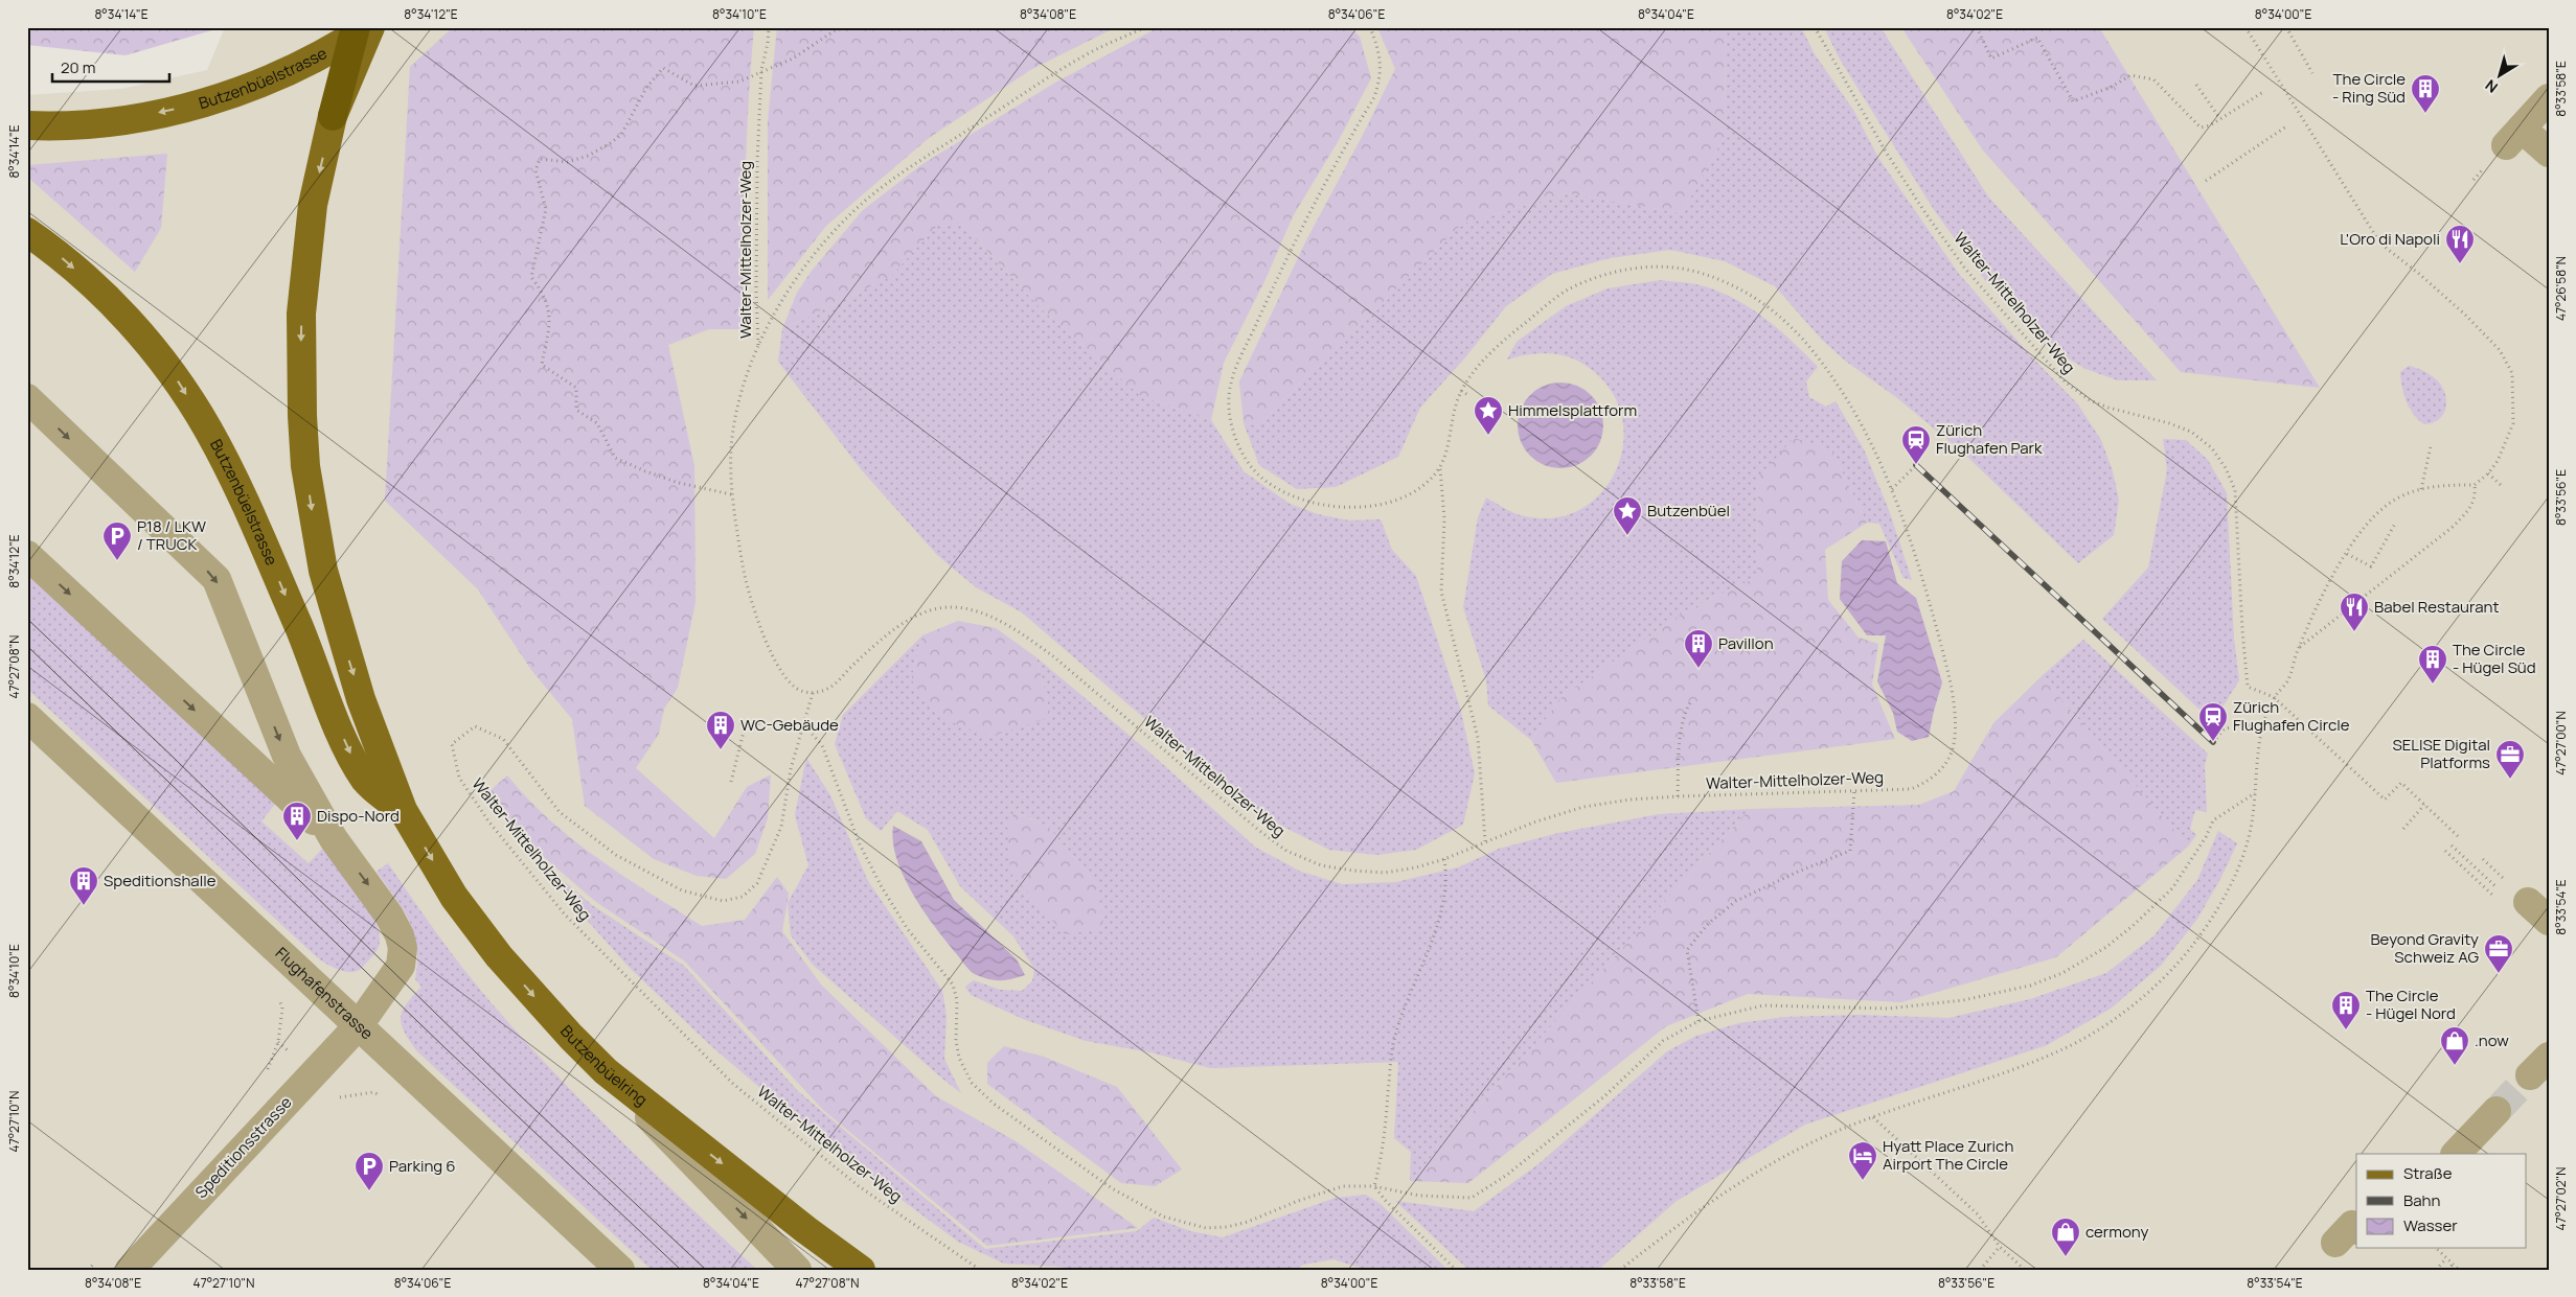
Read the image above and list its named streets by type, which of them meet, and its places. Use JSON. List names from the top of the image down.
{
  "streets": {
    "main road": ["Butzenbüelstrasse", "Butzenbüelring"],
    "street": ["Flughafenstrasse", "Speditionsstrasse"],
    "path": ["Walter-Mittelholzer-Weg"]
  },
  "crossings": [
    ["Butzenbüelstrasse", "Butzenbüelring"],
    ["Flughafenstrasse", "Speditionsstrasse"]
  ],
  "one_way": ["Butzenbüelring"],
  "places": {
    "building": [
      "The Circle - Ring Süd",
      "Pavillon",
      "The Circle - Hügel Süd",
      "WC-Gebäude",
      "Dispo-Nord",
      "Speditionshalle",
      "The Circle - Hügel Nord"
    ],
    "restaurant": ["L'Oro di Napoli", "Babel Restaurant"],
    "place": ["Himmelsplattform", "Butzenbüel"],
    "station": ["Zürich Flughafen Park", "Zürich Flughafen Circle"],
    "parking": ["P18 / LKW / TRUCK", "Parking 6"],
    "office": ["SELISE Digital Platforms", "Beyond Gravity Schweiz AG"],
    "shop": [".now", "cermony"],
    "hotel": ["Hyatt Place Zurich Airport The Circle"]
  },
  "legend": ["Straße", "Bahn", "Wasser"],
  "scale_bar": "20 m",
  "north": "bottom left",
  "coordinates": [
    "8°34'14\"E",
    "8°34'12\"E",
    "8°34'10\"E",
    "8°34'08\"E",
    "8°34'06\"E",
    "8°34'04\"E",
    "8°34'02\"E",
    "8°34'00\"E",
    "8°33'58\"E",
    "47°26'58\"N",
    "8°33'56\"E",
    "47°27'08\"N",
    "47°27'00\"N",
    "8°33'54\"E",
    "47°27'10\"N",
    "47°27'02\"N"
  ]
}
